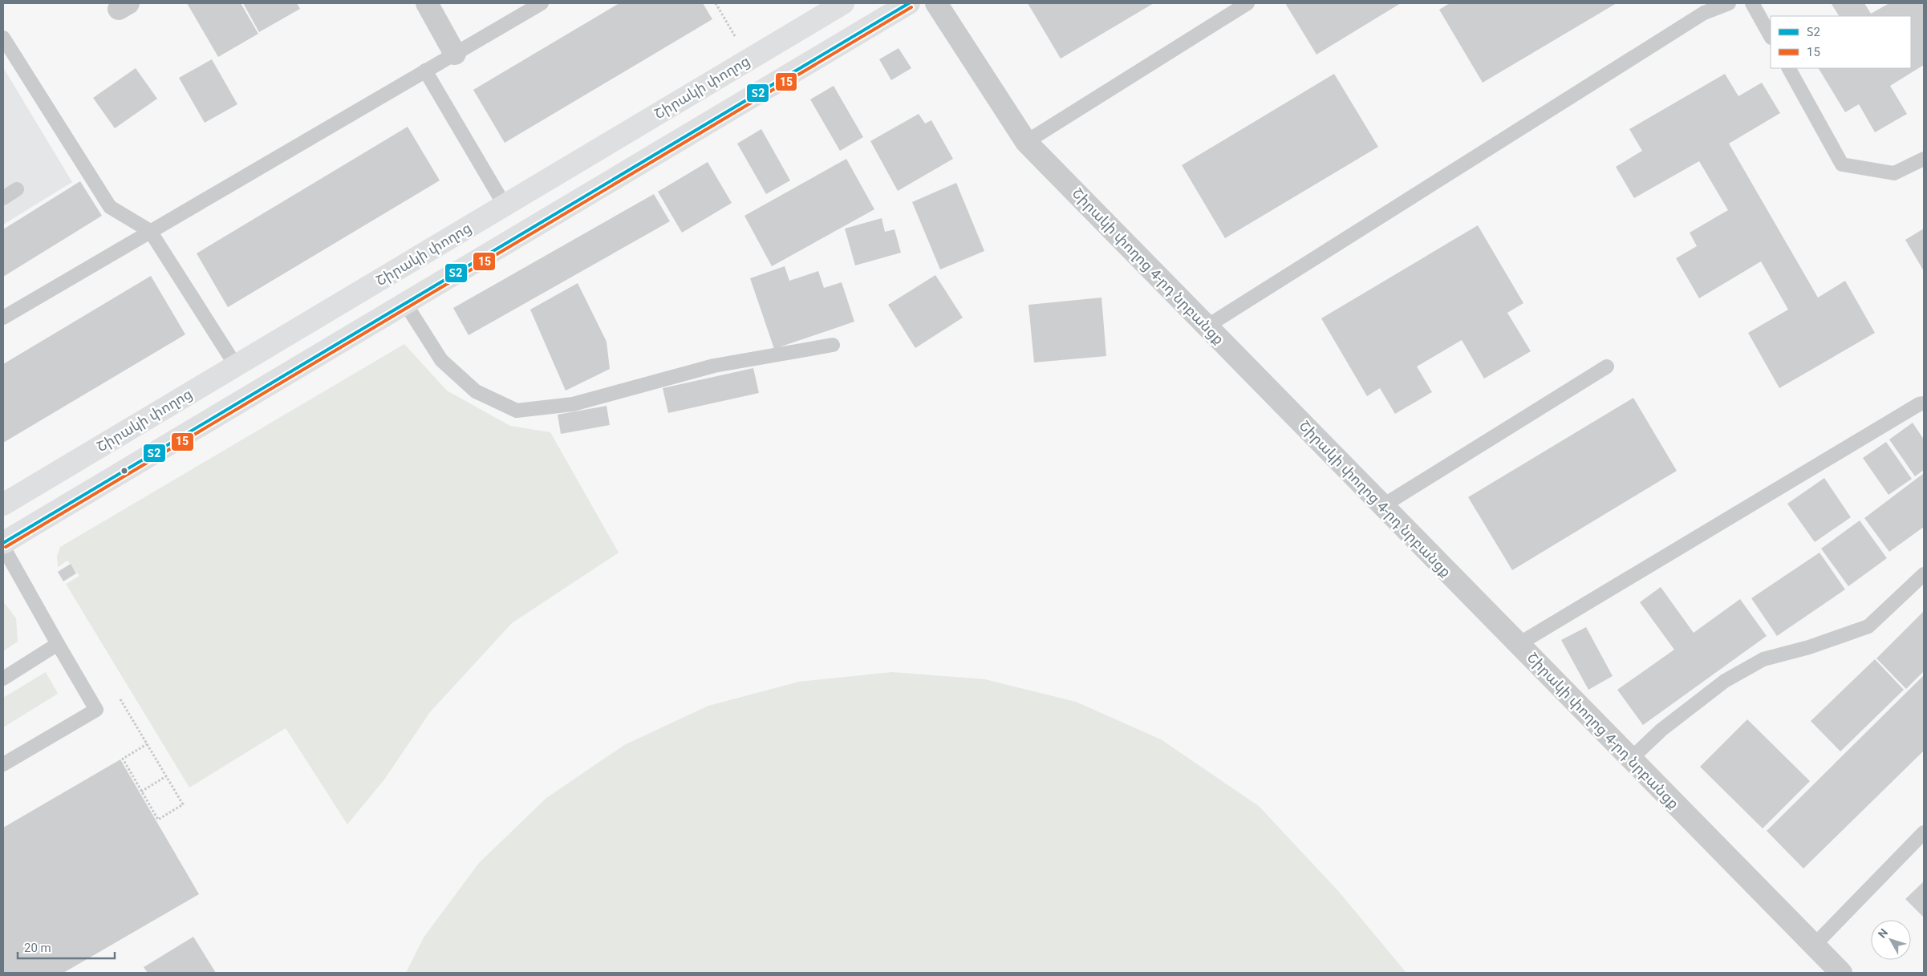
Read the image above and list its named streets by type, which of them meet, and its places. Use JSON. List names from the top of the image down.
{
  "streets": {
    "highway": ["Շիրակի փողոց"],
    "street": ["Շիրակի փողոց 4-րդ նրբանցք"]
  },
  "lines": ["transit line Տ2", "transit line 15"],
  "legend": ["Տ2", "15"],
  "scale_bar": "20 m",
  "north": "top left"
}
